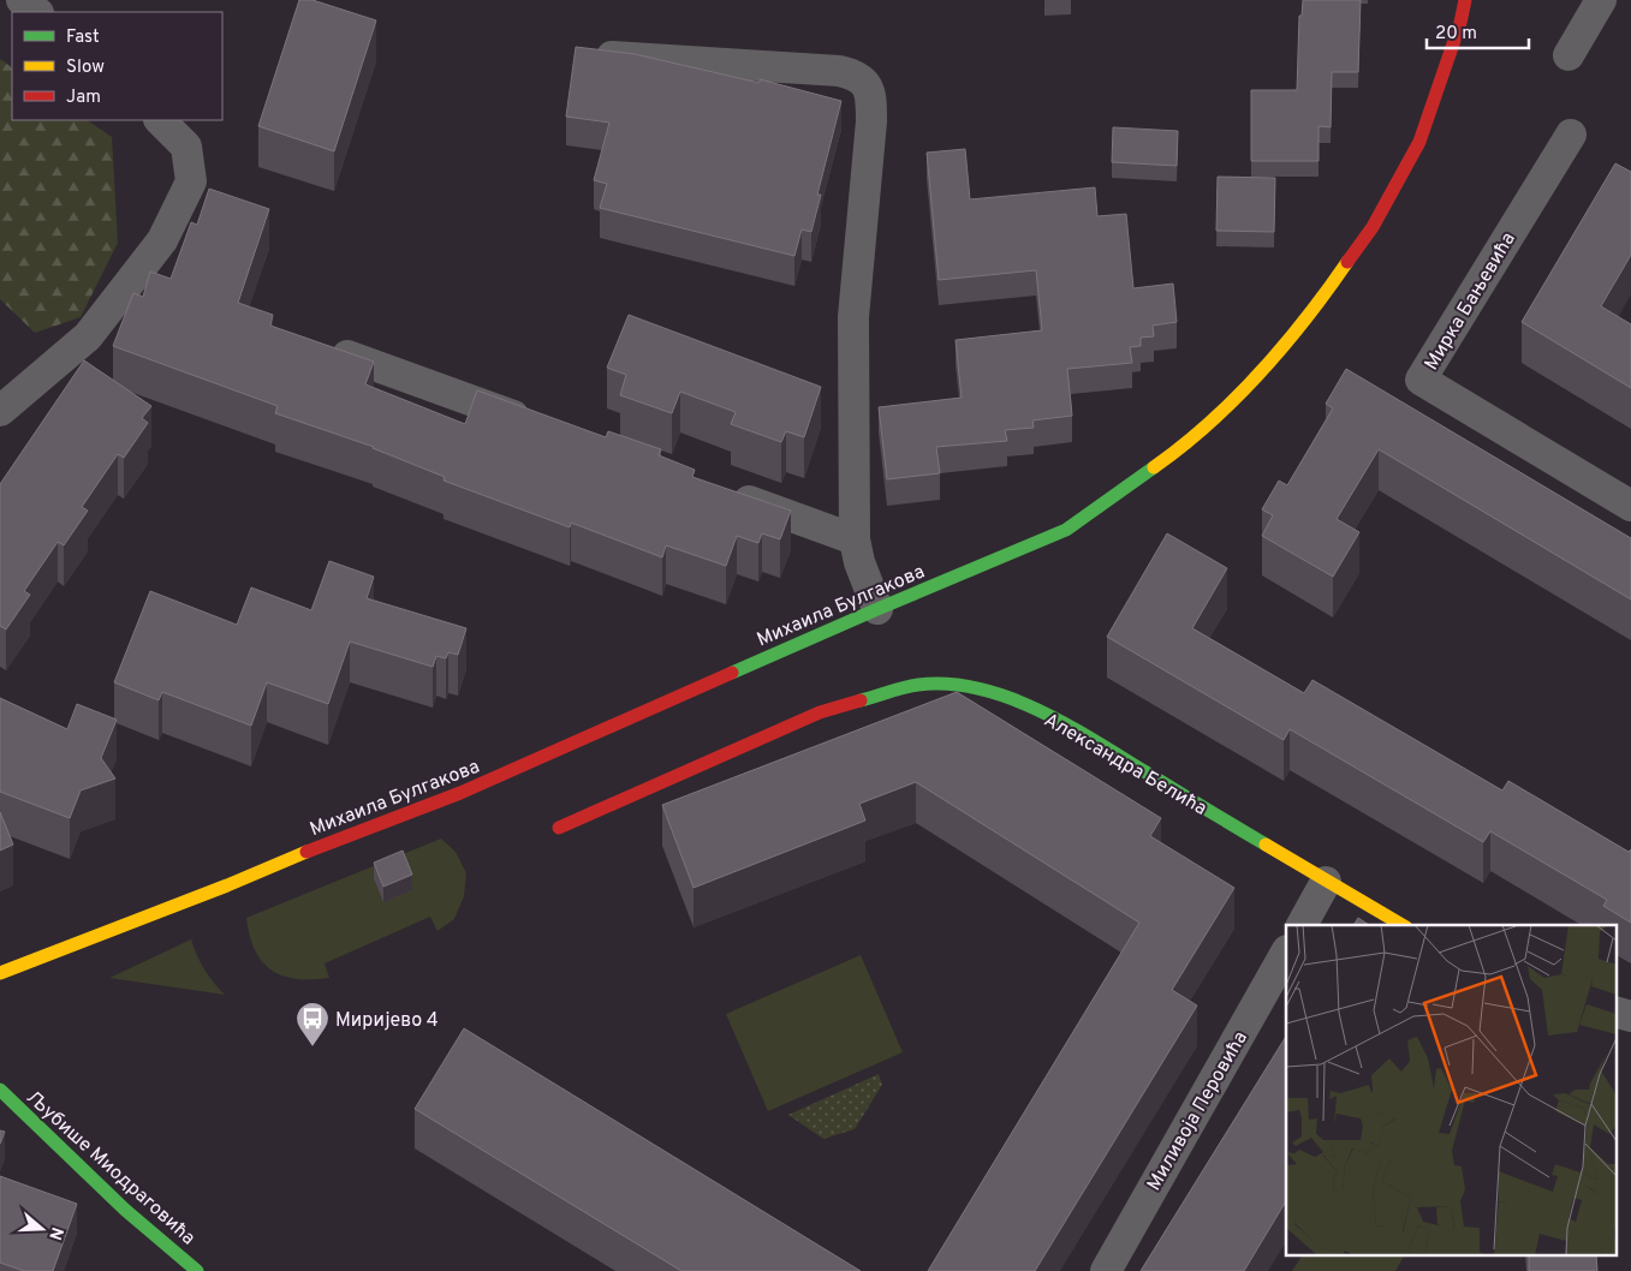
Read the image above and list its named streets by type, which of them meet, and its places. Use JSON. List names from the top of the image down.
{
  "streets": {
    "street": [
      "Мирка Бањевића",
      "Михаила Булгакова",
      "Александра Белића",
      "Миливоја Перовића",
      "Љубише Миодраговића"
    ]
  },
  "places": {
    "bus stop": ["Миријево 4"]
  },
  "legend": ["Fast", "Slow", "Jam"],
  "scale_bar": "20 m",
  "north": "right"
}
